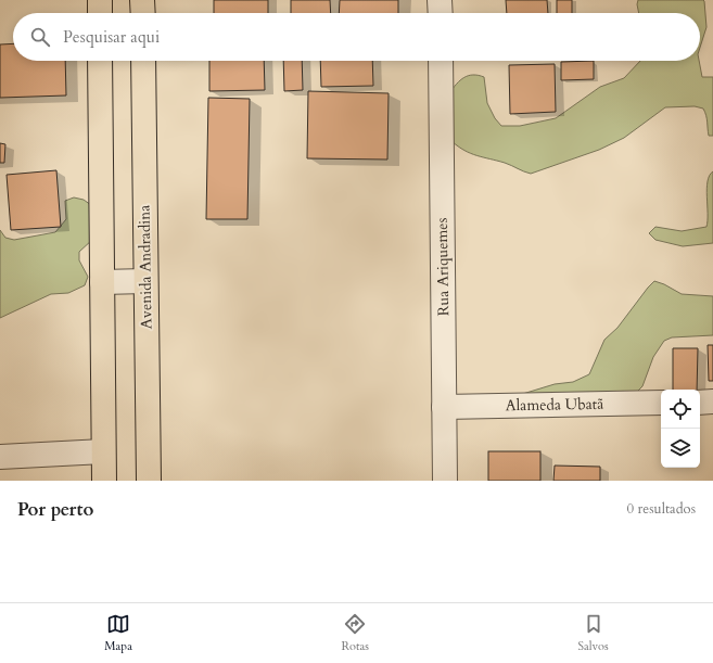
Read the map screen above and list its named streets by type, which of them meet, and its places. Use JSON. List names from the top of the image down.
{
  "streets": {
    "main road": ["Avenida Andradina"],
    "street": ["Rua Ariquemes", "Alameda Ubatã"]
  },
  "crossings": [
    ["Rua Ariquemes", "Alameda Ubatã"]
  ],
  "page": {
    "search": "Pesquisar aqui",
    "heading": ["Por perto", "0 resultados"],
    "nav": ["Mapa", "Rotas", "Salvos"]
  }
}
